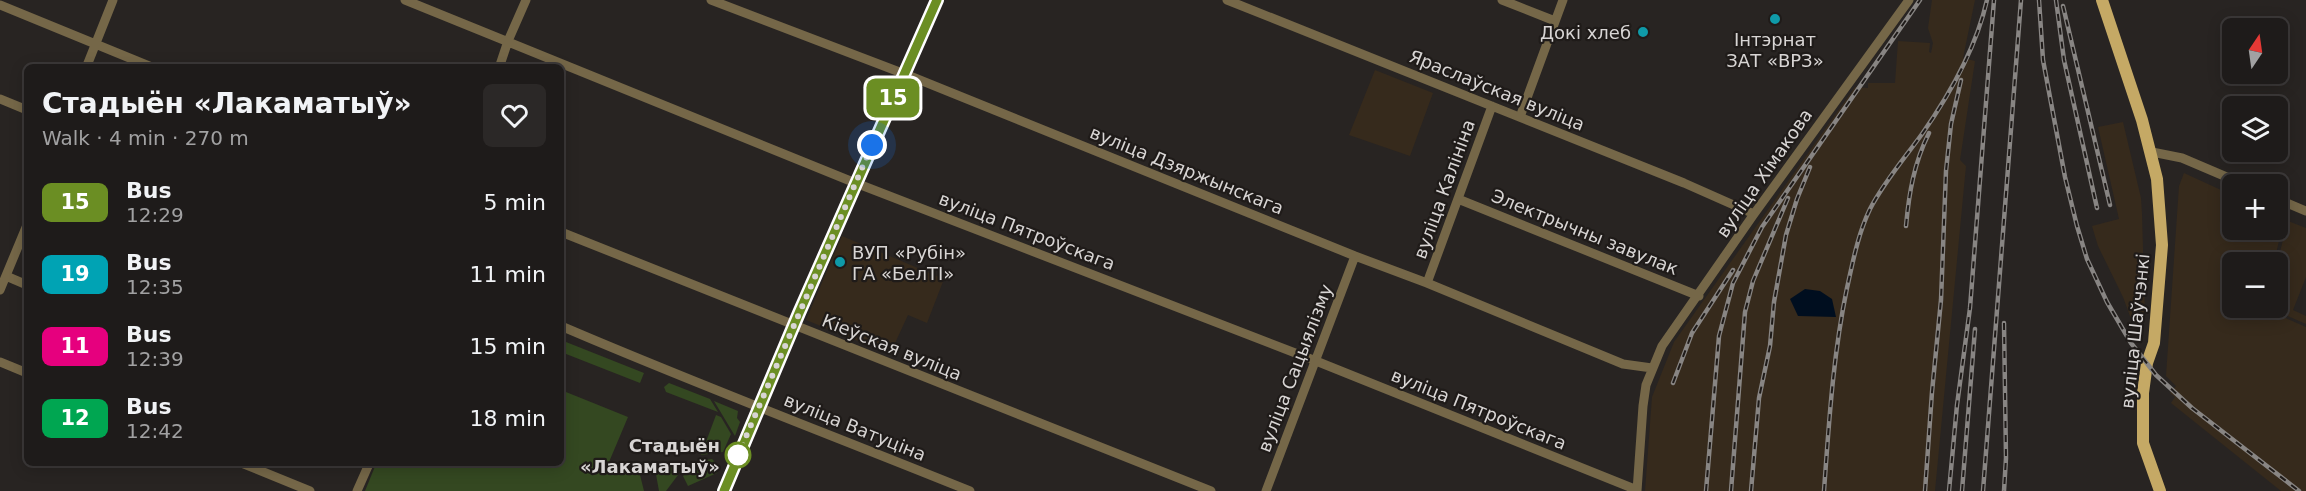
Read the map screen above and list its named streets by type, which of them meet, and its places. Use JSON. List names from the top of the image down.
{
  "streets": {
    "main road": ["вуліца Шаўчэнкі"],
    "street": [
      "Яраслаўская вуліца",
      "вуліца Дзяржынскага",
      "вуліца Хімакова",
      "вуліца Калініна",
      "вуліца Пятроўскага",
      "Электрычны завулак",
      "Кіеўская вуліца",
      "вуліца Сацыялізму",
      "вуліца Ватуціна"
    ]
  },
  "crossings": [
    ["Яраслаўская вуліца", "вуліца Хімакова"],
    ["Яраслаўская вуліца", "вуліца Калініна"],
    ["вуліца Дзяржынскага", "вуліца Хімакова"],
    ["вуліца Дзяржынскага", "вуліца Калініна"],
    ["вуліца Дзяржынскага", "вуліца Сацыялізму"],
    ["вуліца Хімакова", "вуліца Пятроўскага"],
    ["вуліца Хімакова", "Электрычны завулак"],
    ["вуліца Калініна", "Электрычны завулак"],
    ["вуліца Пятроўскага", "вуліца Сацыялізму"]
  ],
  "places": [
    "Інтэрнат ЗАТ «ВРЗ»",
    "Докі хлеб",
    "ВУП «Рубін» ГА «БелТІ»",
    "Стадыён «Лакаматыў»"
  ],
  "lines": ["bus line 15"],
  "north": "top",
  "page": {
    "on_map": "15",
    "map_buttons": ["+", "−"],
    "heading": ["Стадыён «Лакаматыў»", "Walk · 4 min · 270 m"],
    "list": [
      {
        "mark": "15",
        "name": "Bus",
        "note": "12:29",
        "value": "5 min"
      },
      {
        "mark": "19",
        "name": "Bus",
        "note": "12:35",
        "value": "11 min"
      },
      {
        "mark": "11",
        "name": "Bus",
        "note": "12:39",
        "value": "15 min"
      },
      {
        "mark": "12",
        "name": "Bus",
        "note": "12:42",
        "value": "18 min"
      }
    ]
  }
}
